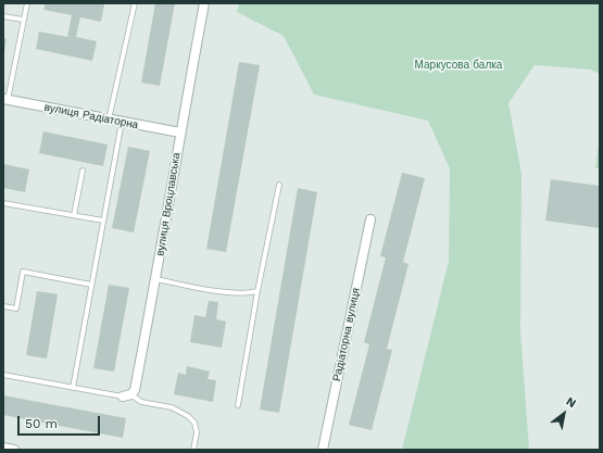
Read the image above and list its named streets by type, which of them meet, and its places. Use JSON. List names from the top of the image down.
{
  "streets": {
    "street": ["вулиця Радіаторна", "вулиця Вроцлавська", "Радіаторна вулиця"]
  },
  "crossings": [
    ["вулиця Радіаторна", "вулиця Вроцлавська"]
  ],
  "parks": ["Маркусова балка"],
  "scale_bar": "50 m",
  "north": "top right"
}
